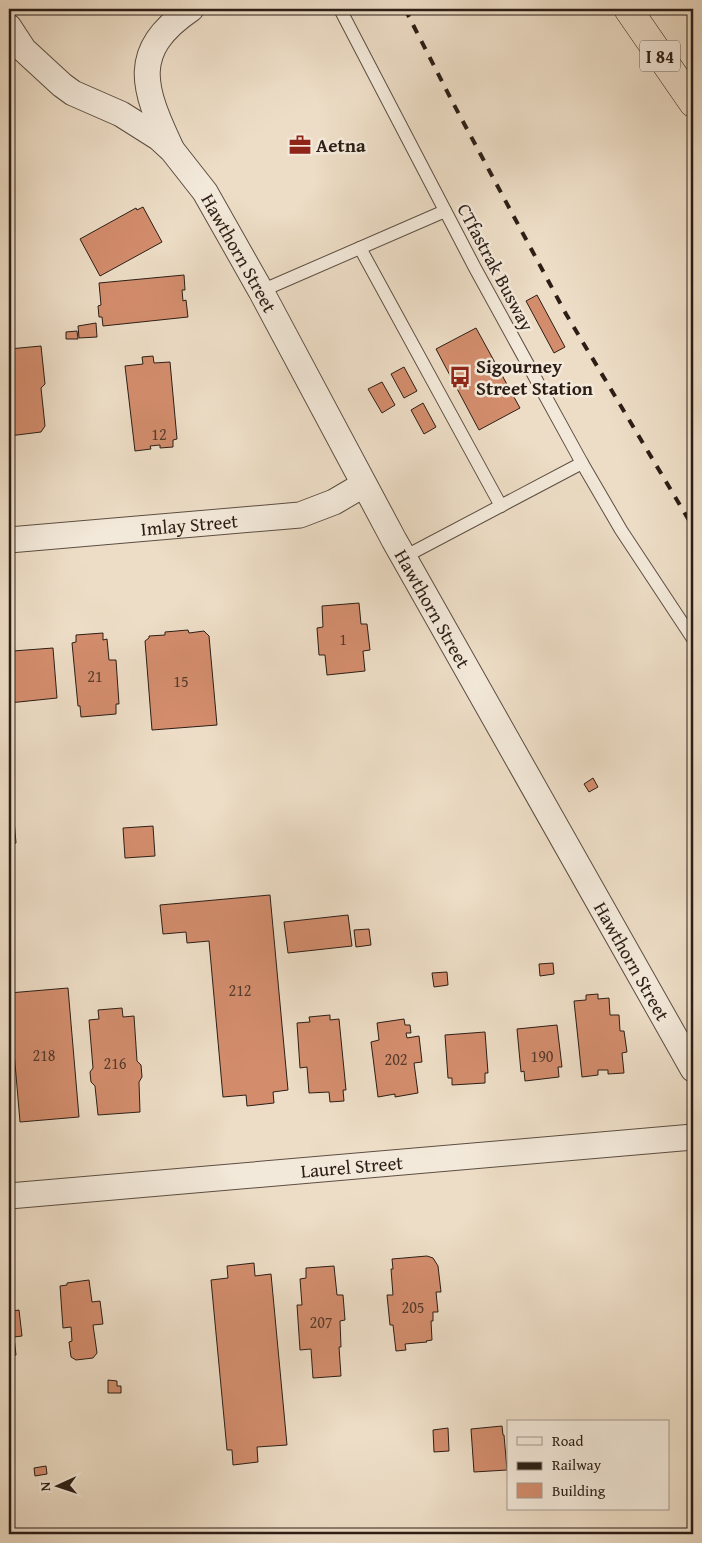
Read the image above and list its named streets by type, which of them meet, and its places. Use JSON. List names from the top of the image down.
{
  "streets": {
    "highway": ["I 84"],
    "street": ["Hawthorn Street", "Imlay Street", "Laurel Street"],
    "lane": ["CTfastrak Busway"]
  },
  "crossings": [
    ["Hawthorn Street", "Imlay Street"]
  ],
  "places": {
    "office": ["Aetna"],
    "bus stop": ["Sigourney Street Station"]
  },
  "house_numbers": [
    "12",
    "1",
    "21",
    "15",
    "212",
    "218",
    "190",
    "202",
    "216",
    "205",
    "207"
  ],
  "legend": ["Road", "Railway", "Building"],
  "north": "left"
}
